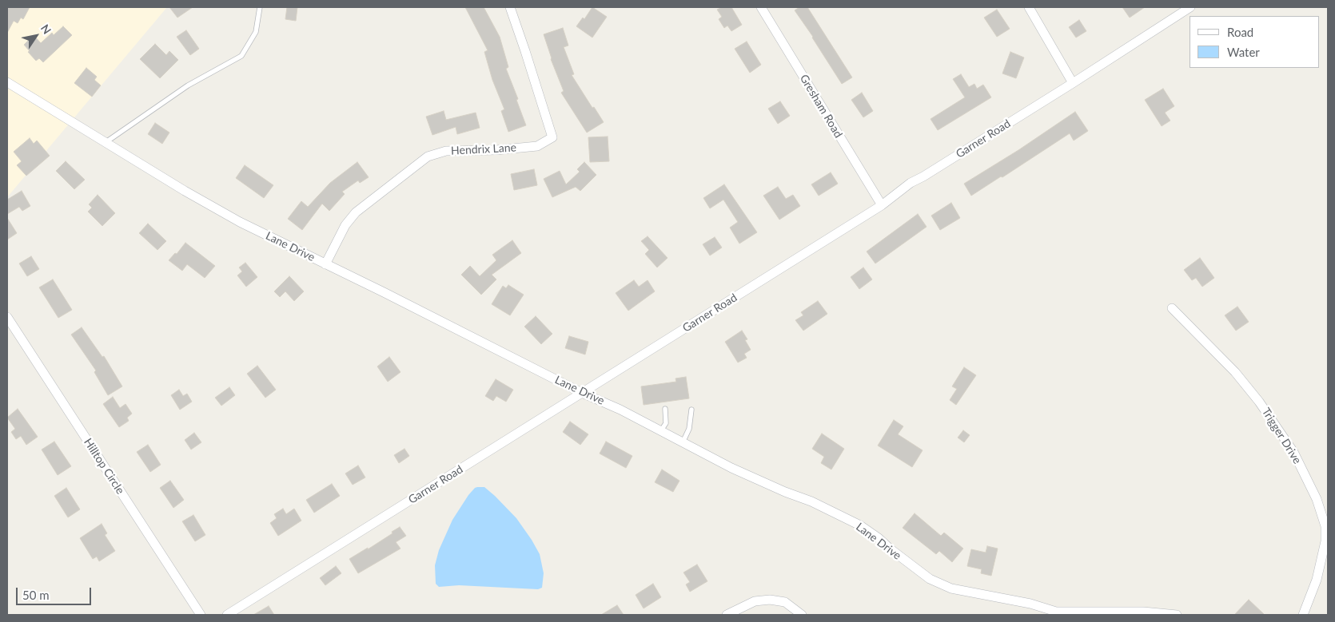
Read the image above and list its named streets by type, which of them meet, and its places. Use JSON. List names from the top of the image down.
{
  "streets": {
    "street": [
      "Gresham Road",
      "Garner Road",
      "Hendrix Lane",
      "Lane Drive",
      "Trigger Drive",
      "Hilltop Circle"
    ]
  },
  "crossings": [
    ["Gresham Road", "Garner Road"],
    ["Garner Road", "Lane Drive"],
    ["Hendrix Lane", "Lane Drive"]
  ],
  "legend": ["Road", "Water"],
  "scale_bar": "50 m",
  "north": "top right"
}
